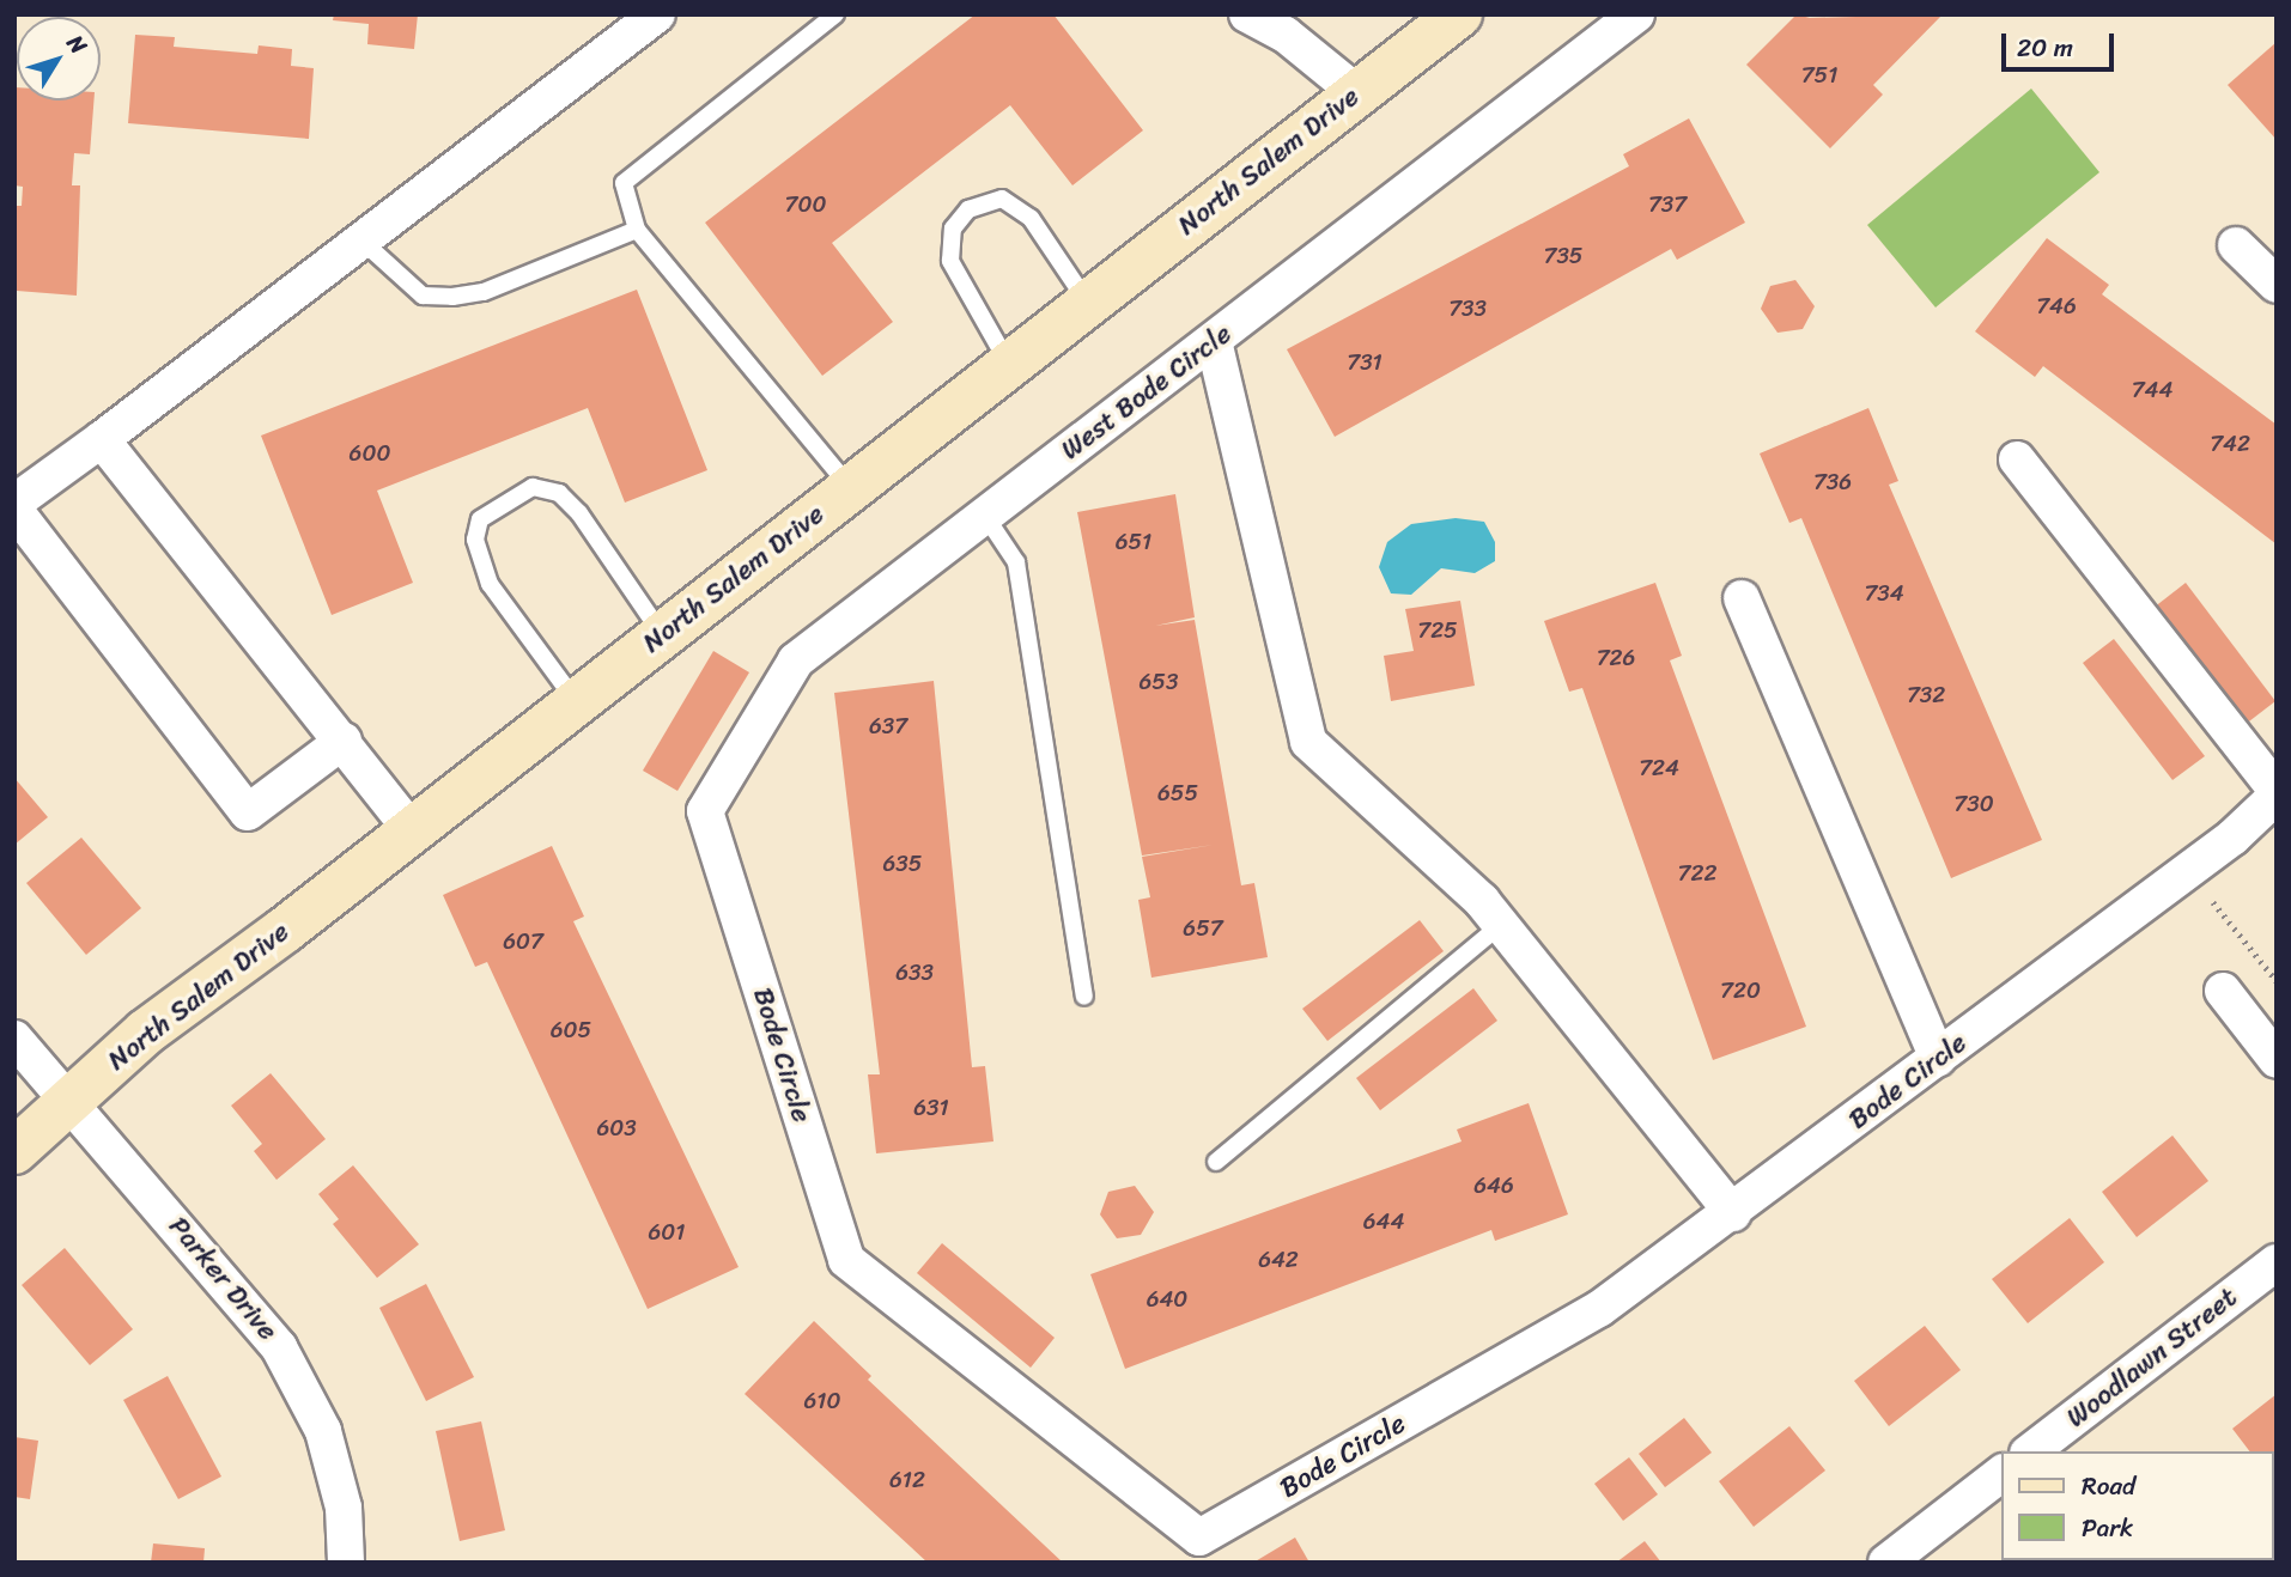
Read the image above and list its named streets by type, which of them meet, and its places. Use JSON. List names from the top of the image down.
{
  "streets": {
    "street": [
      "North Salem Drive",
      "West Bode Circle",
      "Bode Circle",
      "Parker Drive",
      "Woodlawn Street"
    ]
  },
  "crossings": [
    ["North Salem Drive", "Parker Drive"],
    ["West Bode Circle", "Bode Circle"]
  ],
  "house_numbers": [
    "751",
    "700",
    "737",
    "735",
    "746",
    "733",
    "731",
    "744",
    "742",
    "600",
    "736",
    "651",
    "734",
    "725",
    "726",
    "653",
    "732",
    "637",
    "724",
    "655",
    "730",
    "635",
    "722",
    "657",
    "607",
    "633",
    "720",
    "605",
    "631",
    "603",
    "646",
    "644",
    "601",
    "642",
    "640",
    "610",
    "612"
  ],
  "legend": ["Road", "Park"],
  "scale_bar": "20 m",
  "north": "top right"
}
